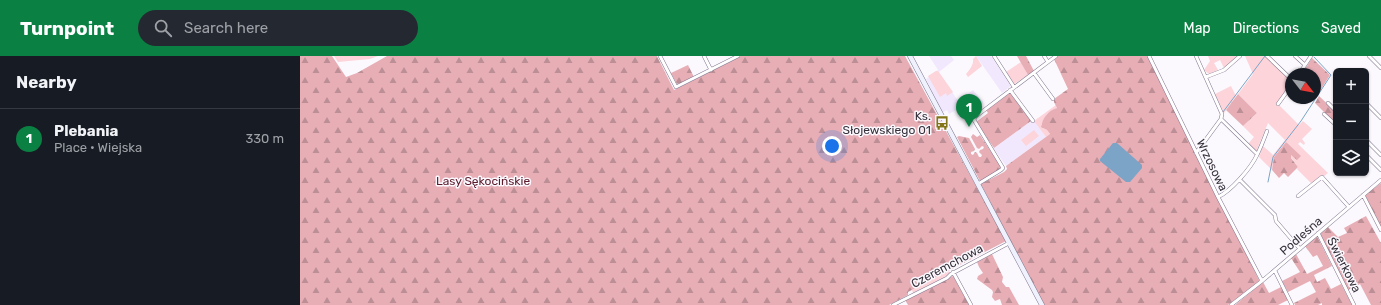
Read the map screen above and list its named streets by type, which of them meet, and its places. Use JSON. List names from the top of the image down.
{
  "streets": {
    "street": [
      "Wrzosowa",
      "Podleśna",
      "Świerkowa",
      "Czeremchowa"
    ]
  },
  "crossings": [
    ["Wrzosowa", "Podleśna"],
    ["Podleśna", "Świerkowa"]
  ],
  "parks": ["Lasy Sękocińskie"],
  "places": {
    "bus stop": ["Ks. Słojewskiego 01"]
  },
  "north": "bottom right",
  "page": {
    "header": "Turnpoint",
    "search": "Search here",
    "nav": ["Map", "Directions", "Saved"],
    "heading": "Nearby",
    "map_buttons": ["+", "−"],
    "pins": "1",
    "list": [
      {
        "mark": "1",
        "name": "Plebania",
        "note": "Place · Wiejska",
        "value": "330 m"
      }
    ]
  }
}
